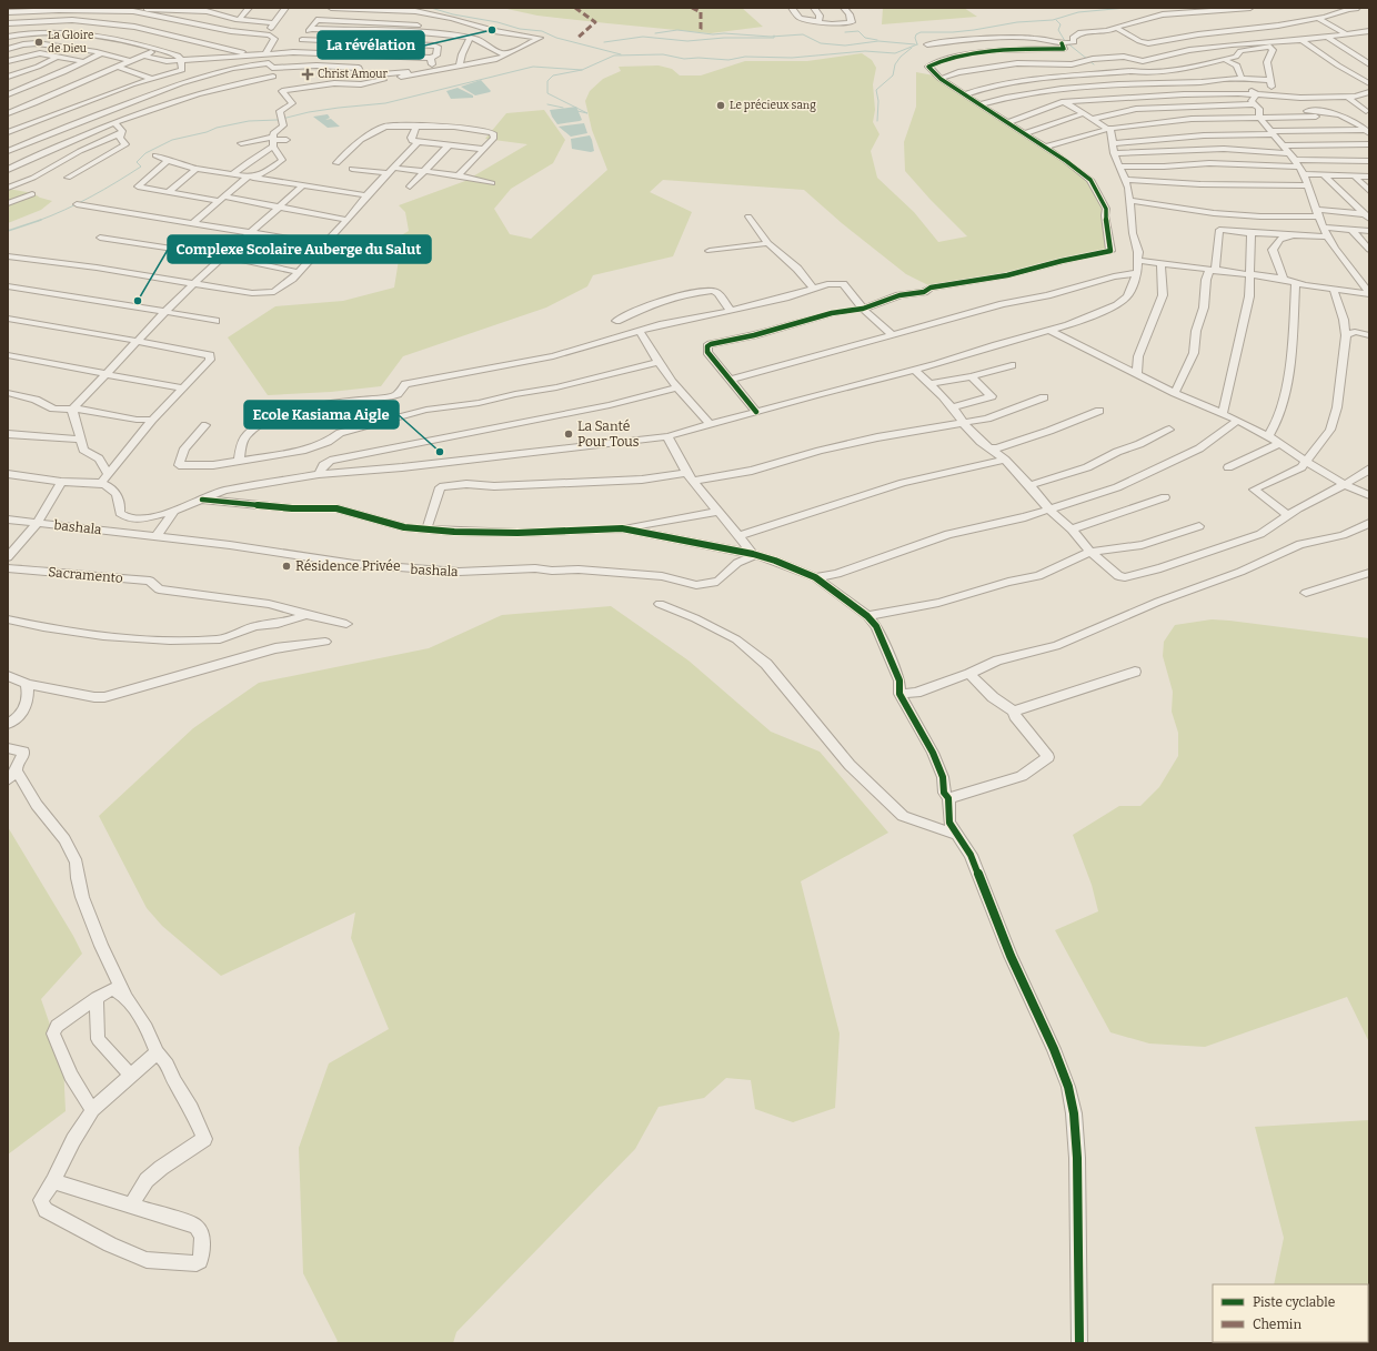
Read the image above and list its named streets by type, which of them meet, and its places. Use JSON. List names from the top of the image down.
{
  "streets": {
    "street": ["bashala", "Sacramento"]
  },
  "places": {
    "other": [
      "La révélation",
      "La Gloire de Dieu",
      "Le précieux sang",
      "Complexe Scolaire Auberge du Salut",
      "La Santé Pour Tous",
      "Ecole Kasiama Aigle",
      "Résidence Privée"
    ],
    "health": ["Christ Amour"]
  },
  "legend": ["Piste cyclable", "Chemin"]
}
